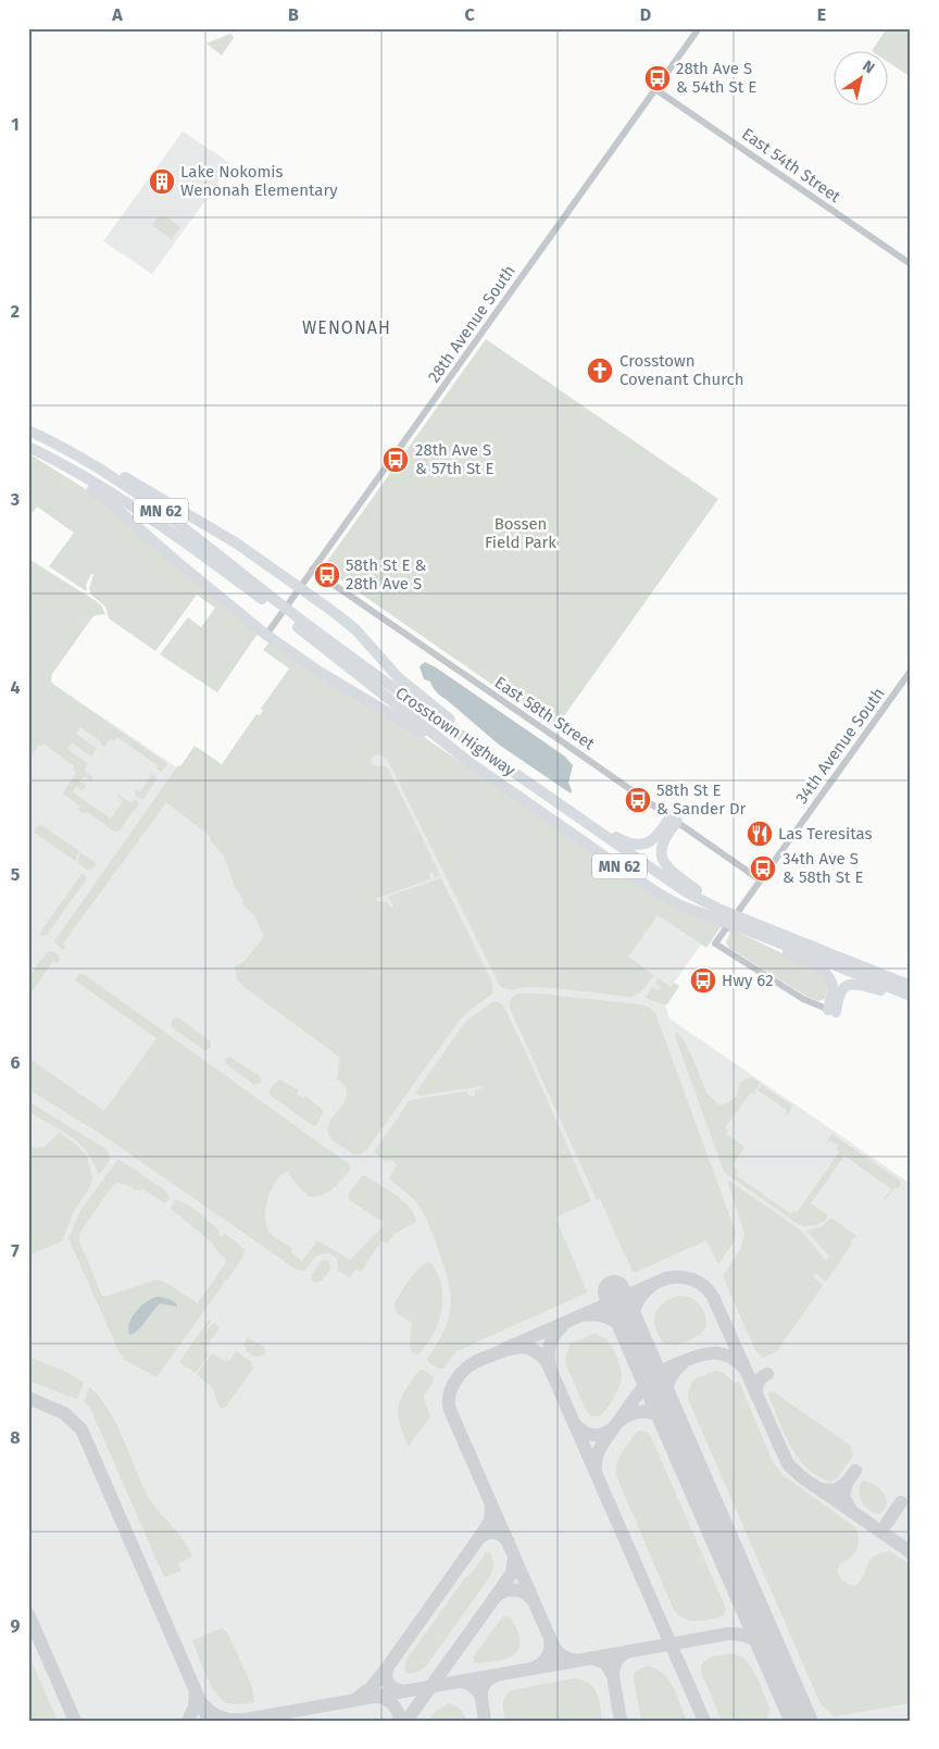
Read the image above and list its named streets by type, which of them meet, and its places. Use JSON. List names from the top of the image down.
{
  "streets": {
    "highway": ["MN 62", "Crosstown Highway"],
    "street": [
      "East 54th Street",
      "28th Avenue South",
      "East 58th Street",
      "34th Avenue South"
    ]
  },
  "crossings": [
    ["East 54th Street", "28th Avenue South"],
    ["28th Avenue South", "East 58th Street"],
    ["East 58th Street", "34th Avenue South"]
  ],
  "districts": ["WENONAH"],
  "parks": ["Bossen Field Park"],
  "places": {
    "bus stop": [
      "28th Ave S & 54th St E",
      "28th Ave S & 57th St E",
      "58th St E & 28th Ave S",
      "58th St E & Sander Dr",
      "34th Ave S & 58th St E",
      "Hwy 62"
    ],
    "building": ["Lake Nokomis Wenonah Elementary"],
    "church": ["Crosstown Covenant Church"],
    "restaurant": ["Las Teresitas"]
  },
  "north": "top right",
  "grid": {
    "columns": [
      "A",
      "B",
      "C",
      "D",
      "E"
    ],
    "rows": [
      "1",
      "2",
      "3",
      "4",
      "5",
      "6",
      "7",
      "8",
      "9"
    ]
  }
}
